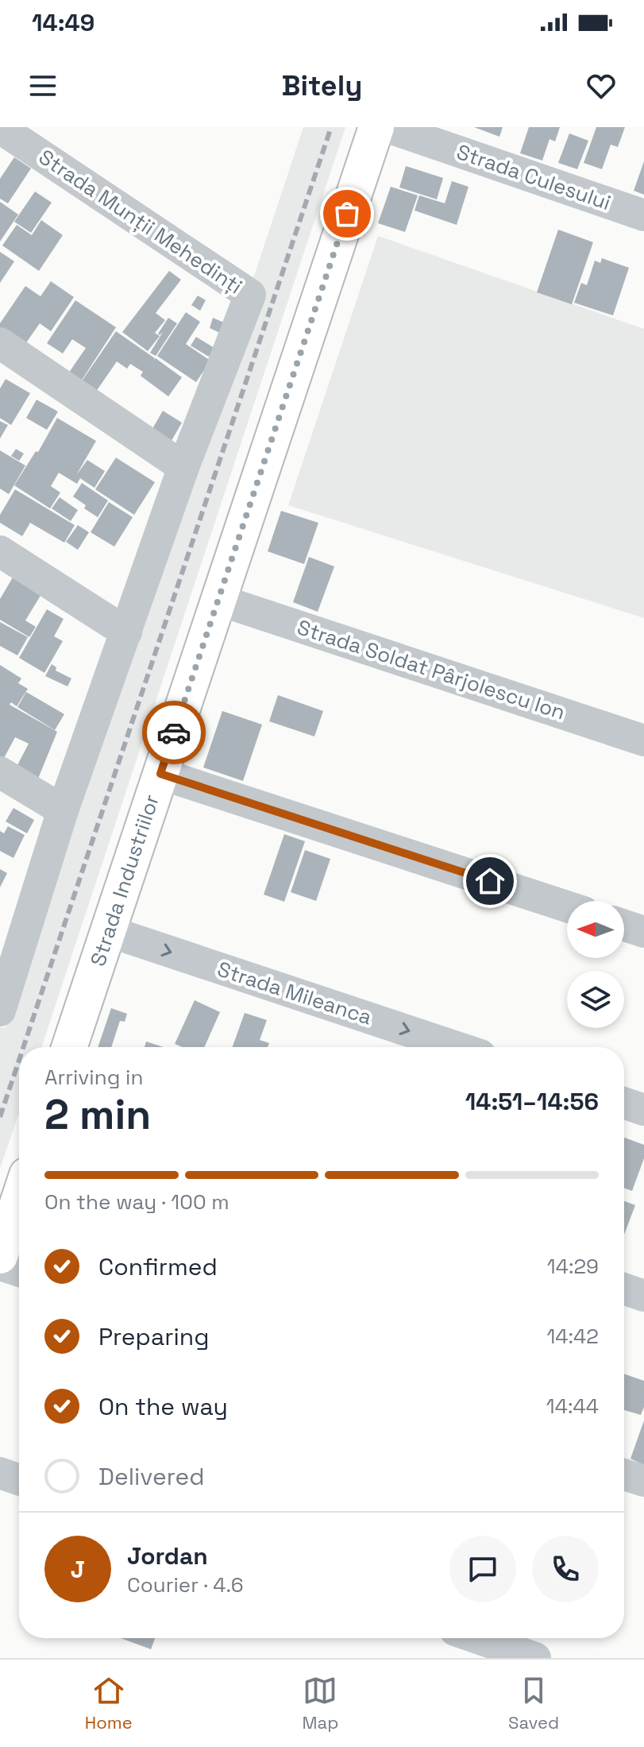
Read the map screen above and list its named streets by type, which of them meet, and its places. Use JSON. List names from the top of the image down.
{
  "streets": {
    "main road": ["Strada Industriilor"],
    "street": [
      "Strada Culesului",
      "Strada Munții Mehedinți",
      "Strada Soldat Pârjolescu Ion",
      "Strada Mileanca"
    ]
  },
  "crossings": [
    ["Strada Soldat Pârjolescu Ion", "Strada Industriilor"],
    ["Strada Industriilor", "Strada Mileanca"]
  ],
  "north": "left",
  "page": {
    "status": "14:49",
    "header": "Bitely",
    "heading": ["2 min", "Arriving in", "14:51–14:56"],
    "panel": ["Jordan", "Courier · 4.6"],
    "bar": "On the way · 100 m",
    "list": [
      ["Confirmed", "14:29"],
      ["Preparing", "14:42"],
      ["On the way", "14:44"],
      "Delivered"
    ],
    "round": "J",
    "tabs": ["Home", "Map", "Saved"]
  }
}
